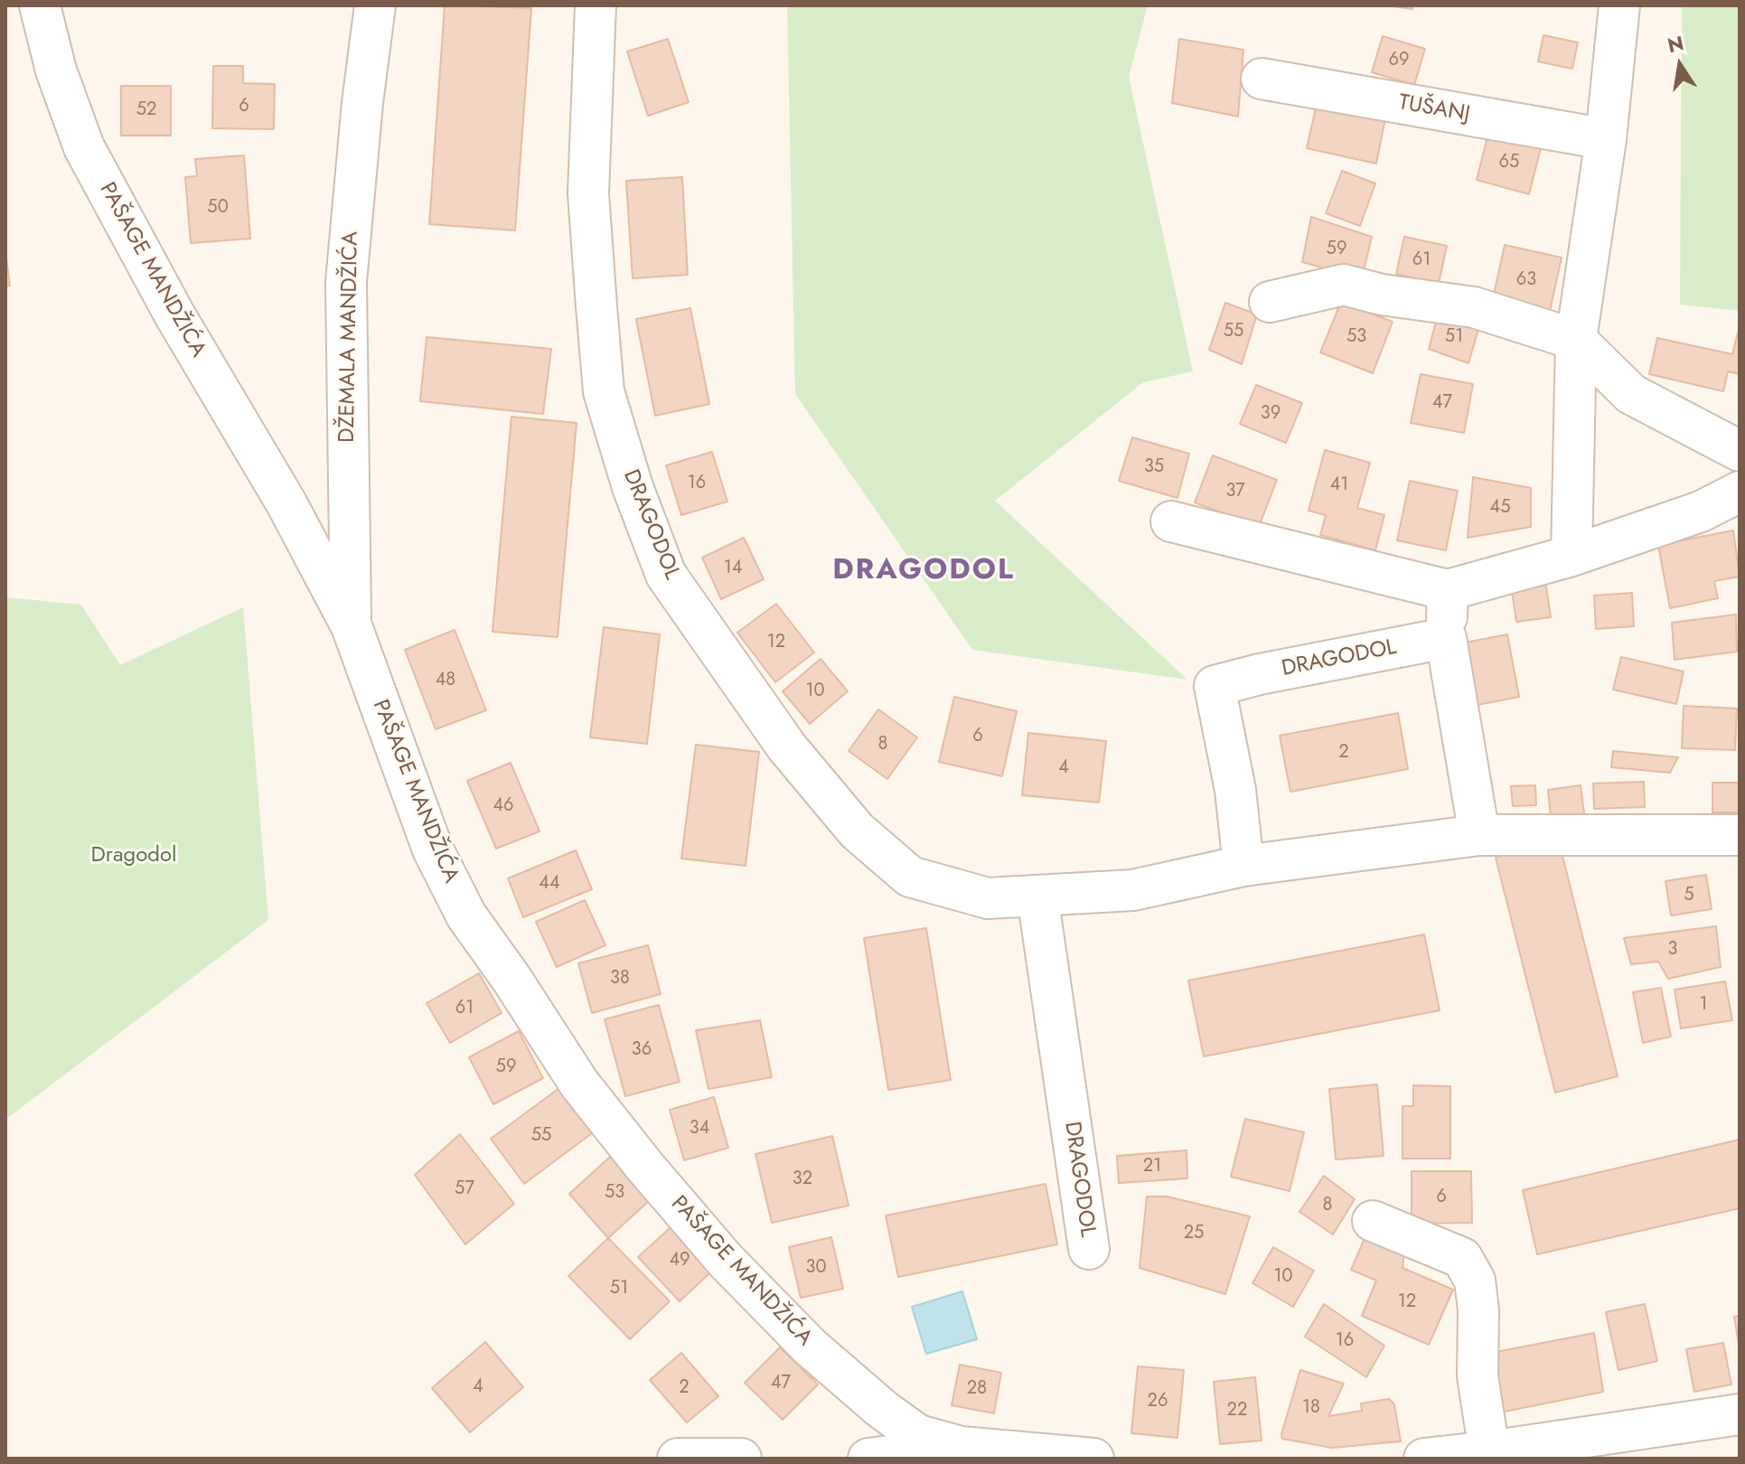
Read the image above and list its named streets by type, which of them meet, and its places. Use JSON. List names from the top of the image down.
{
  "streets": {
    "street": [
      "TUŠANJ",
      "PAŠAGE MANDŽIĆA",
      "DŽEMALA MANDŽIĆA",
      "DRAGODOL"
    ]
  },
  "crossings": [
    ["PAŠAGE MANDŽIĆA", "DŽEMALA MANDŽIĆA"]
  ],
  "districts": ["DRAGODOL"],
  "parks": ["Dragodol"],
  "house_numbers": [
    "69",
    "6",
    "52",
    "65",
    "50",
    "59",
    "61",
    "63",
    "55",
    "53",
    "51",
    "47",
    "39",
    "35",
    "16",
    "41",
    "37",
    "45",
    "14",
    "12",
    "48",
    "10",
    "6",
    "8",
    "2",
    "4",
    "46",
    "44",
    "5",
    "3",
    "38",
    "1",
    "61",
    "36",
    "59",
    "34",
    "55",
    "21",
    "32",
    "57",
    "53",
    "6",
    "8",
    "25",
    "49",
    "30",
    "10",
    "51",
    "12",
    "16",
    "47",
    "4",
    "2",
    "28",
    "26",
    "18",
    "22"
  ],
  "north": "top"
}
